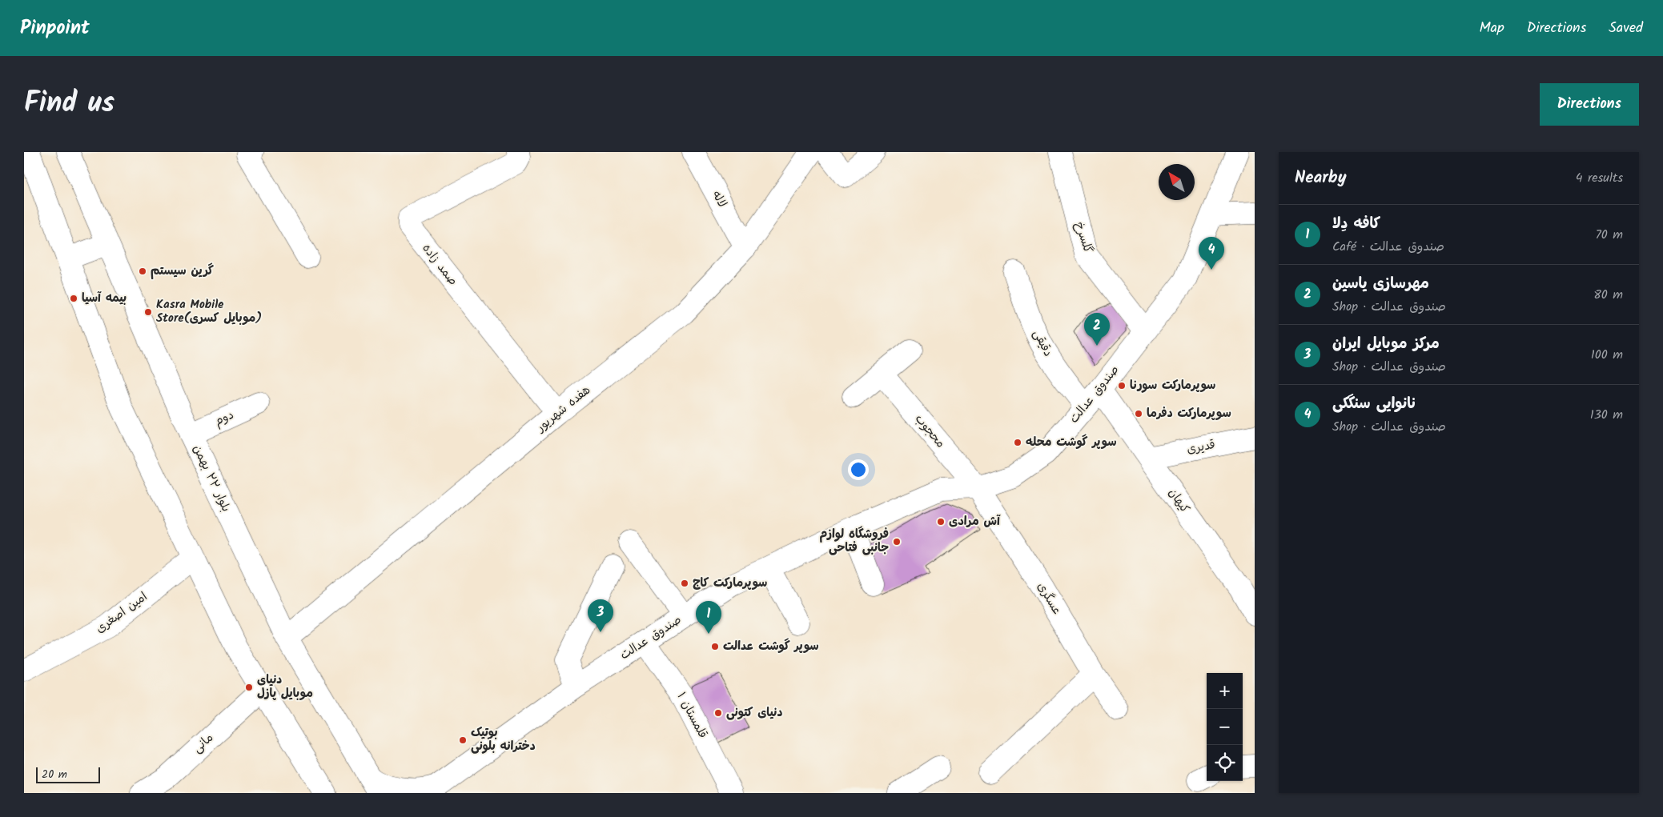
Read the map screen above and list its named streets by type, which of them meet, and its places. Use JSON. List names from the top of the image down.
{
  "streets": {
    "street": [
      "لاله",
      "گلسرخ",
      "صمد زاده",
      "دقیقی",
      "صندوق عدالت",
      "هفده شهریور",
      "دوم",
      "محجوب",
      "قدیری",
      "بلوار ۲۲ بهمن",
      "کیهان",
      "عسگری",
      "امین اصغری",
      "قلمستان ۱",
      "مانی"
    ]
  },
  "crossings": [
    ["لاله", "هفده شهریور"],
    ["گلسرخ", "صندوق عدالت"],
    ["صمد زاده", "هفده شهریور"],
    ["دقیقی", "صندوق عدالت"],
    ["صندوق عدالت", "محجوب"],
    ["صندوق عدالت", "کیهان"],
    ["صندوق عدالت", "عسگری"],
    ["صندوق عدالت", "قلمستان ۱"],
    ["هفده شهریور", "بلوار ۲۲ بهمن"],
    ["دوم", "بلوار ۲۲ بهمن"],
    ["محجوب", "عسگری"],
    ["قدیری", "کیهان"]
  ],
  "places": [
    "گرین سیستم",
    "بیمه آسیا",
    "Kasra Mobile Store(موبایل کسری)",
    "سوپرمارکت سورنا",
    "سوپرمارکت دفرما",
    "سوپر گوشت محله",
    "آش مرادی",
    "فروشگاه لوازم جانبی فتاحی",
    "سوپرمارکت کاج",
    "سوپر گوشت عدالت",
    "دنیای موبایل پازل",
    "دنیای کتونی",
    "بوتیک دخترانه بلونی"
  ],
  "scale_bar": "20 m",
  "north": "top left",
  "page": {
    "header": "Pinpoint",
    "nav": ["Map", "Directions", "Saved"],
    "title": "Find us",
    "buttons": "Directions",
    "heading": ["Nearby", "4 results"],
    "list": [
      {
        "mark": "1",
        "name": "کافه دِلا",
        "note": "Café · صندوق عدالت",
        "value": "70 m"
      },
      {
        "mark": "2",
        "name": "مهرسازی یاسین",
        "note": "Shop · صندوق عدالت",
        "value": "80 m"
      },
      {
        "mark": "3",
        "name": "مرکز موبایل ایران",
        "note": "Shop · صندوق عدالت",
        "value": "100 m"
      },
      {
        "mark": "4",
        "name": "نانوایی سنگکی",
        "note": "Shop · صندوق عدالت",
        "value": "130 m"
      }
    ],
    "pins": [
      "4",
      "2",
      "3",
      "1"
    ],
    "map_buttons": ["+", "−"],
    "scale": "20 m"
  }
}
